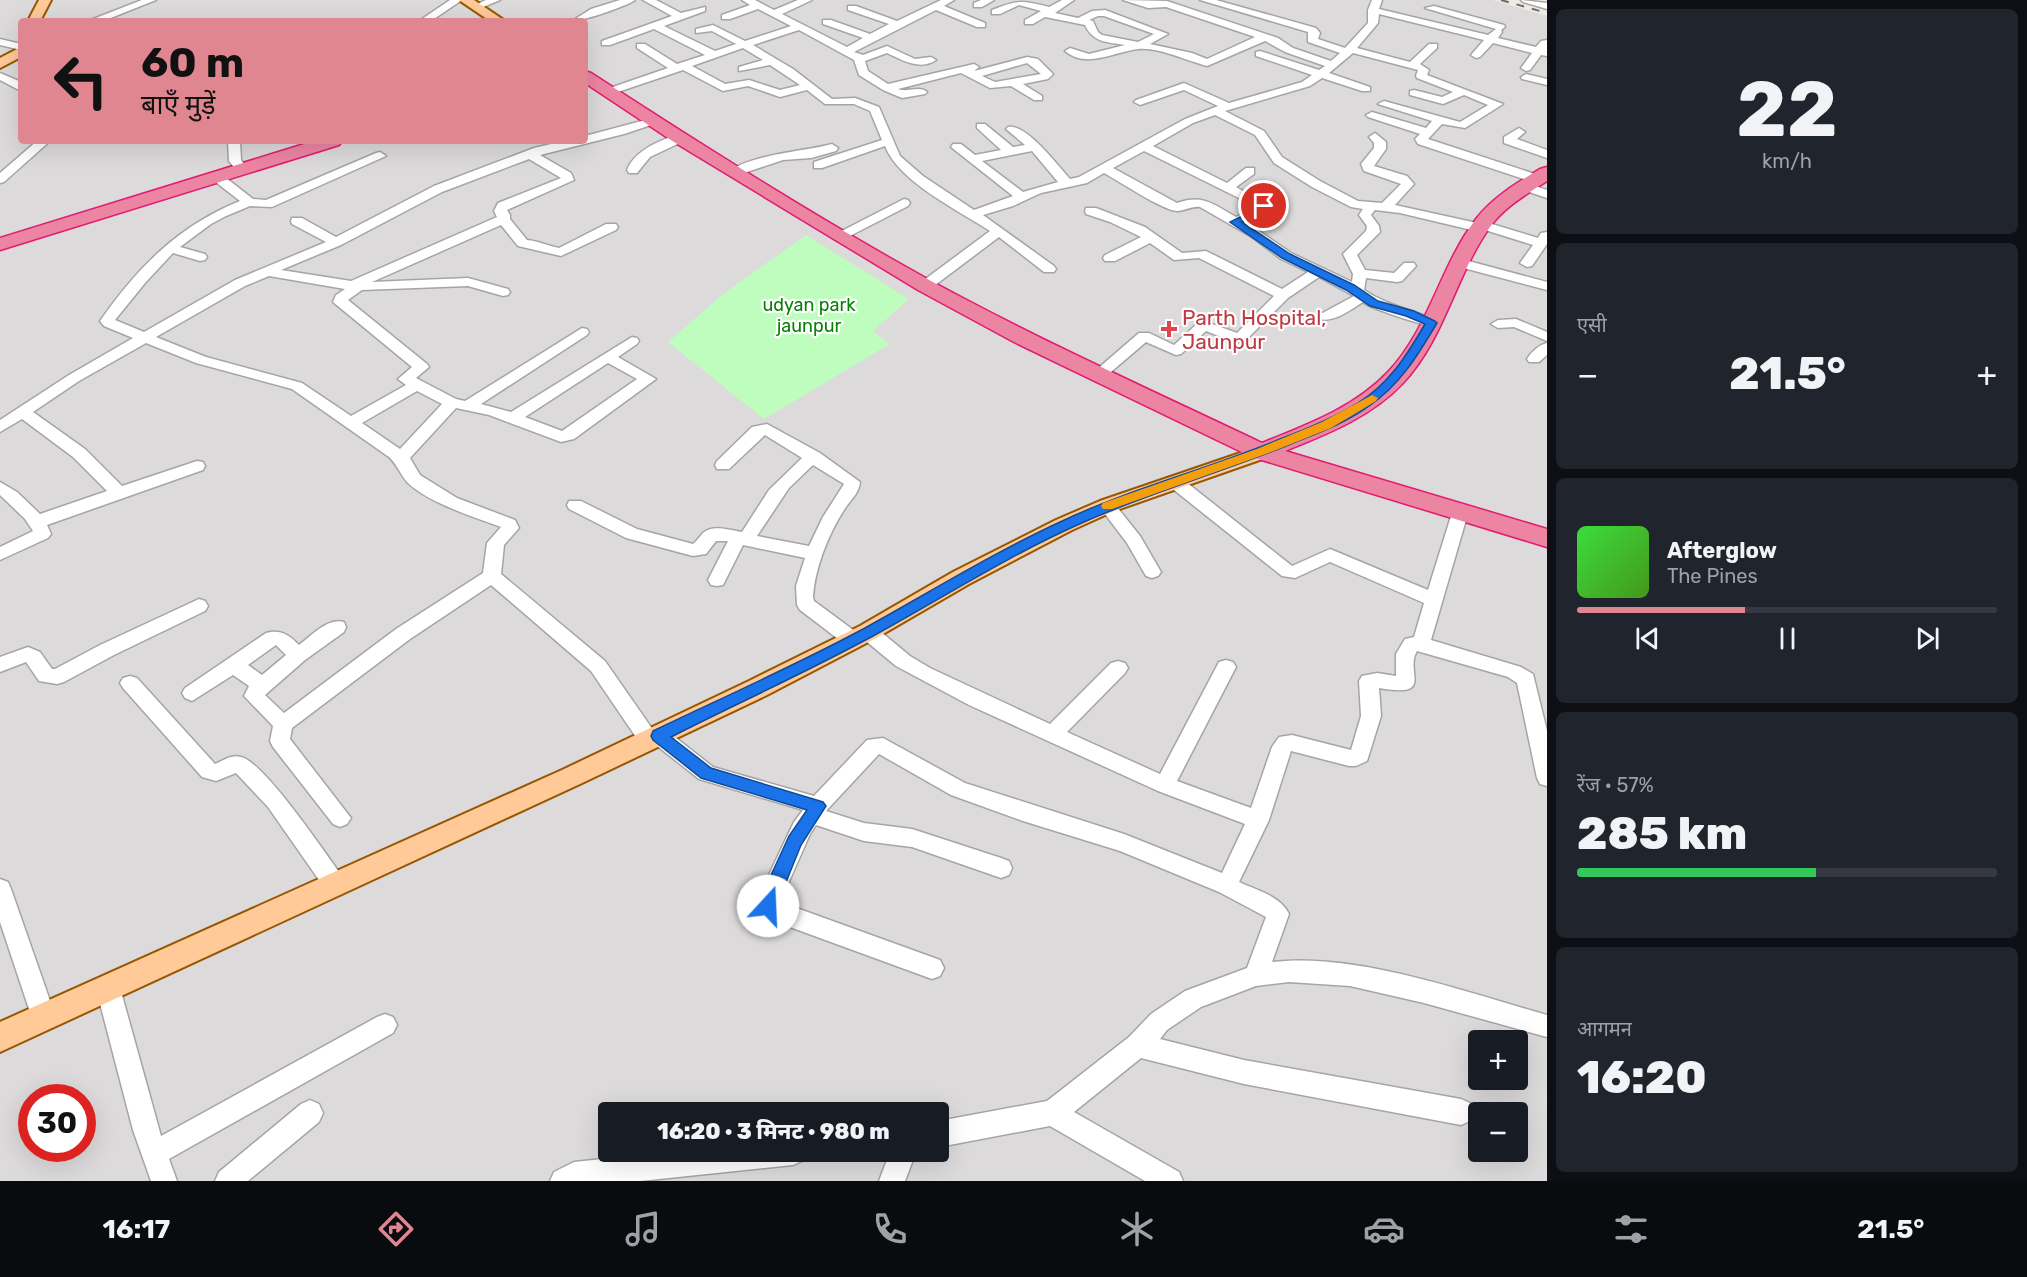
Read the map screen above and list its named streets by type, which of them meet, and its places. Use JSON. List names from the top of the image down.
{
  "parks": ["udyan park jaunpur"],
  "places": {
    "health": ["Parth Hospital, Jaunpur"]
  },
  "page": {
    "tile": [
      ["22", "km/h"],
      "एसी",
      ["रेंज · 57%", "285 km"],
      ["आगमन", "16:20"]
    ],
    "turn": ["60 m", "बाएँ मुड़ें"],
    "heat": ["−", "21.5°", "+"],
    "song": ["Afterglow", "The Pines"],
    "map_buttons": ["+", "−"],
    "limit": "30",
    "trip": "16:20 · 3 मिनट · 980 m",
    "tabs": ["16:17", "21.5°"]
  }
}
